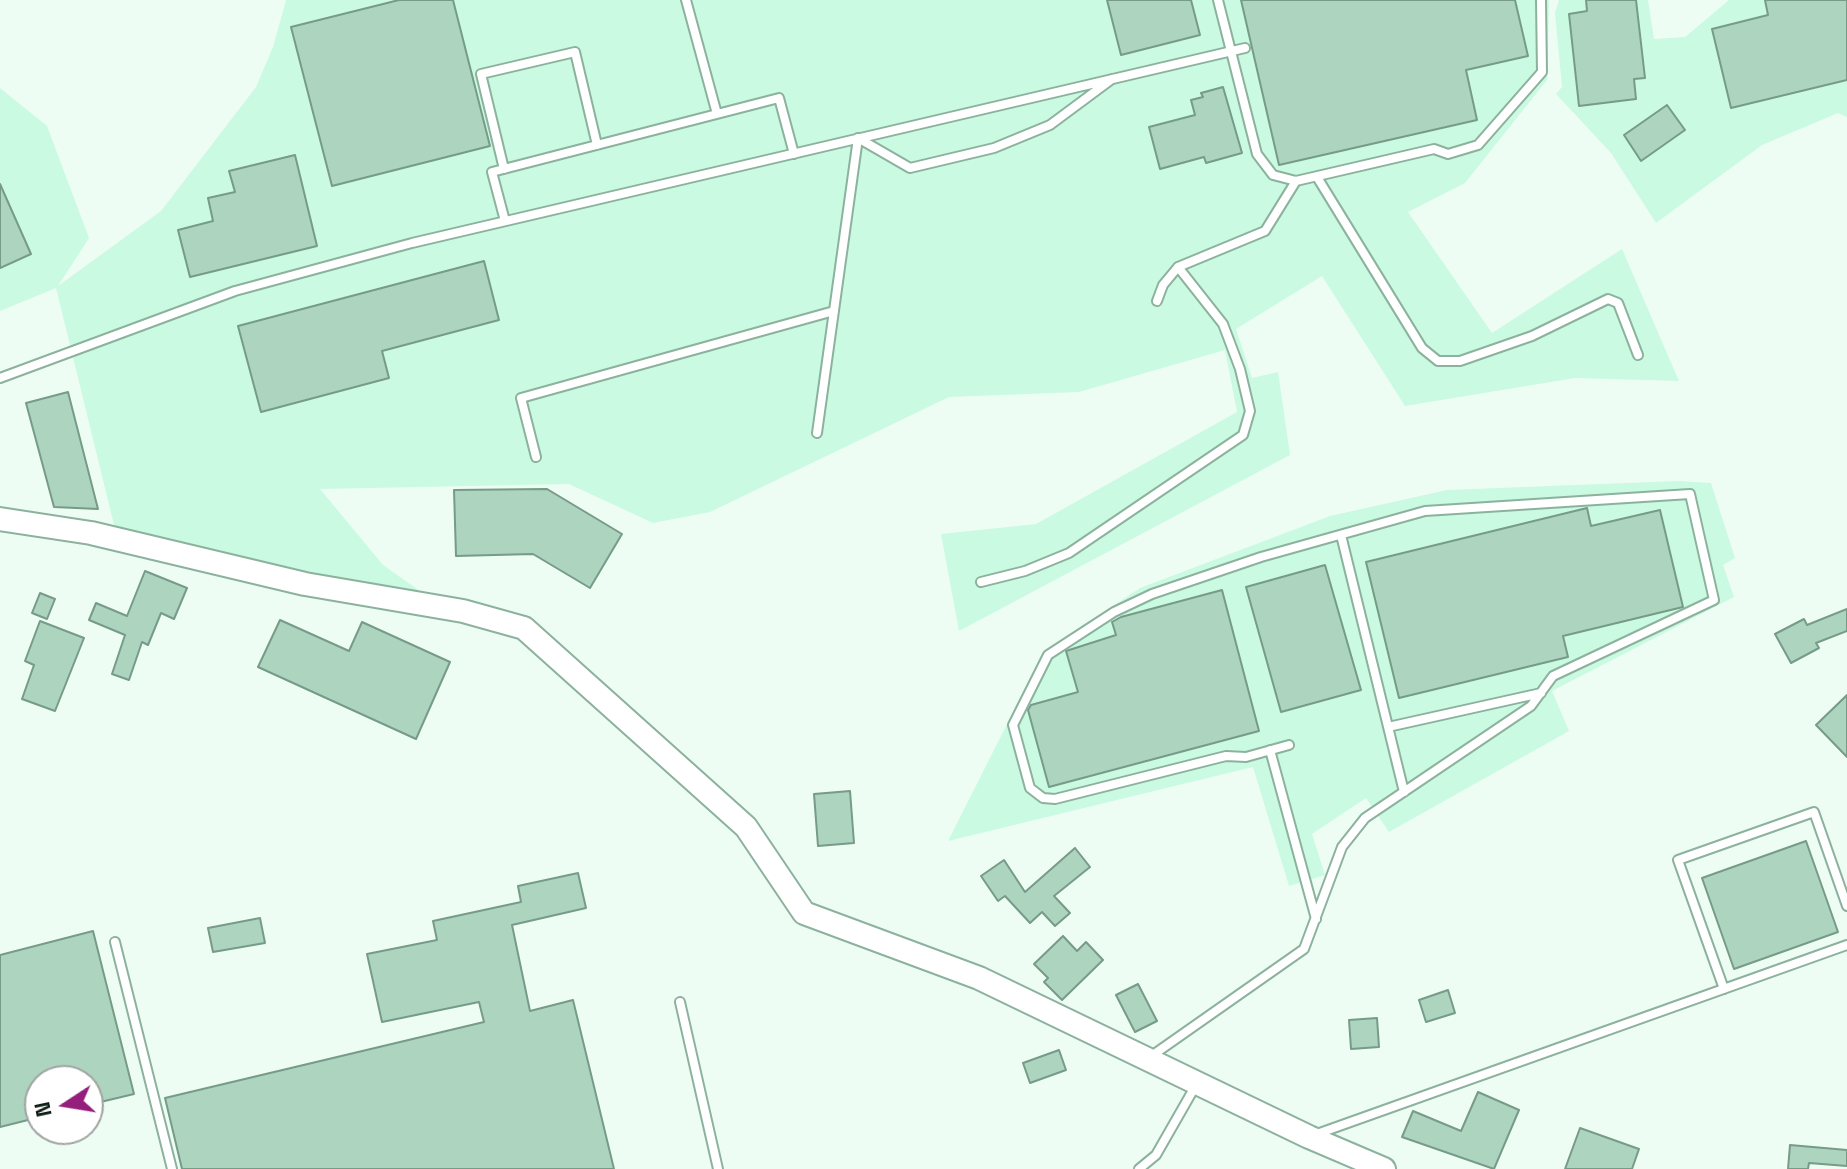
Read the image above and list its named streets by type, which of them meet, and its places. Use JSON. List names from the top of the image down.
{
  "north": "left"
}
